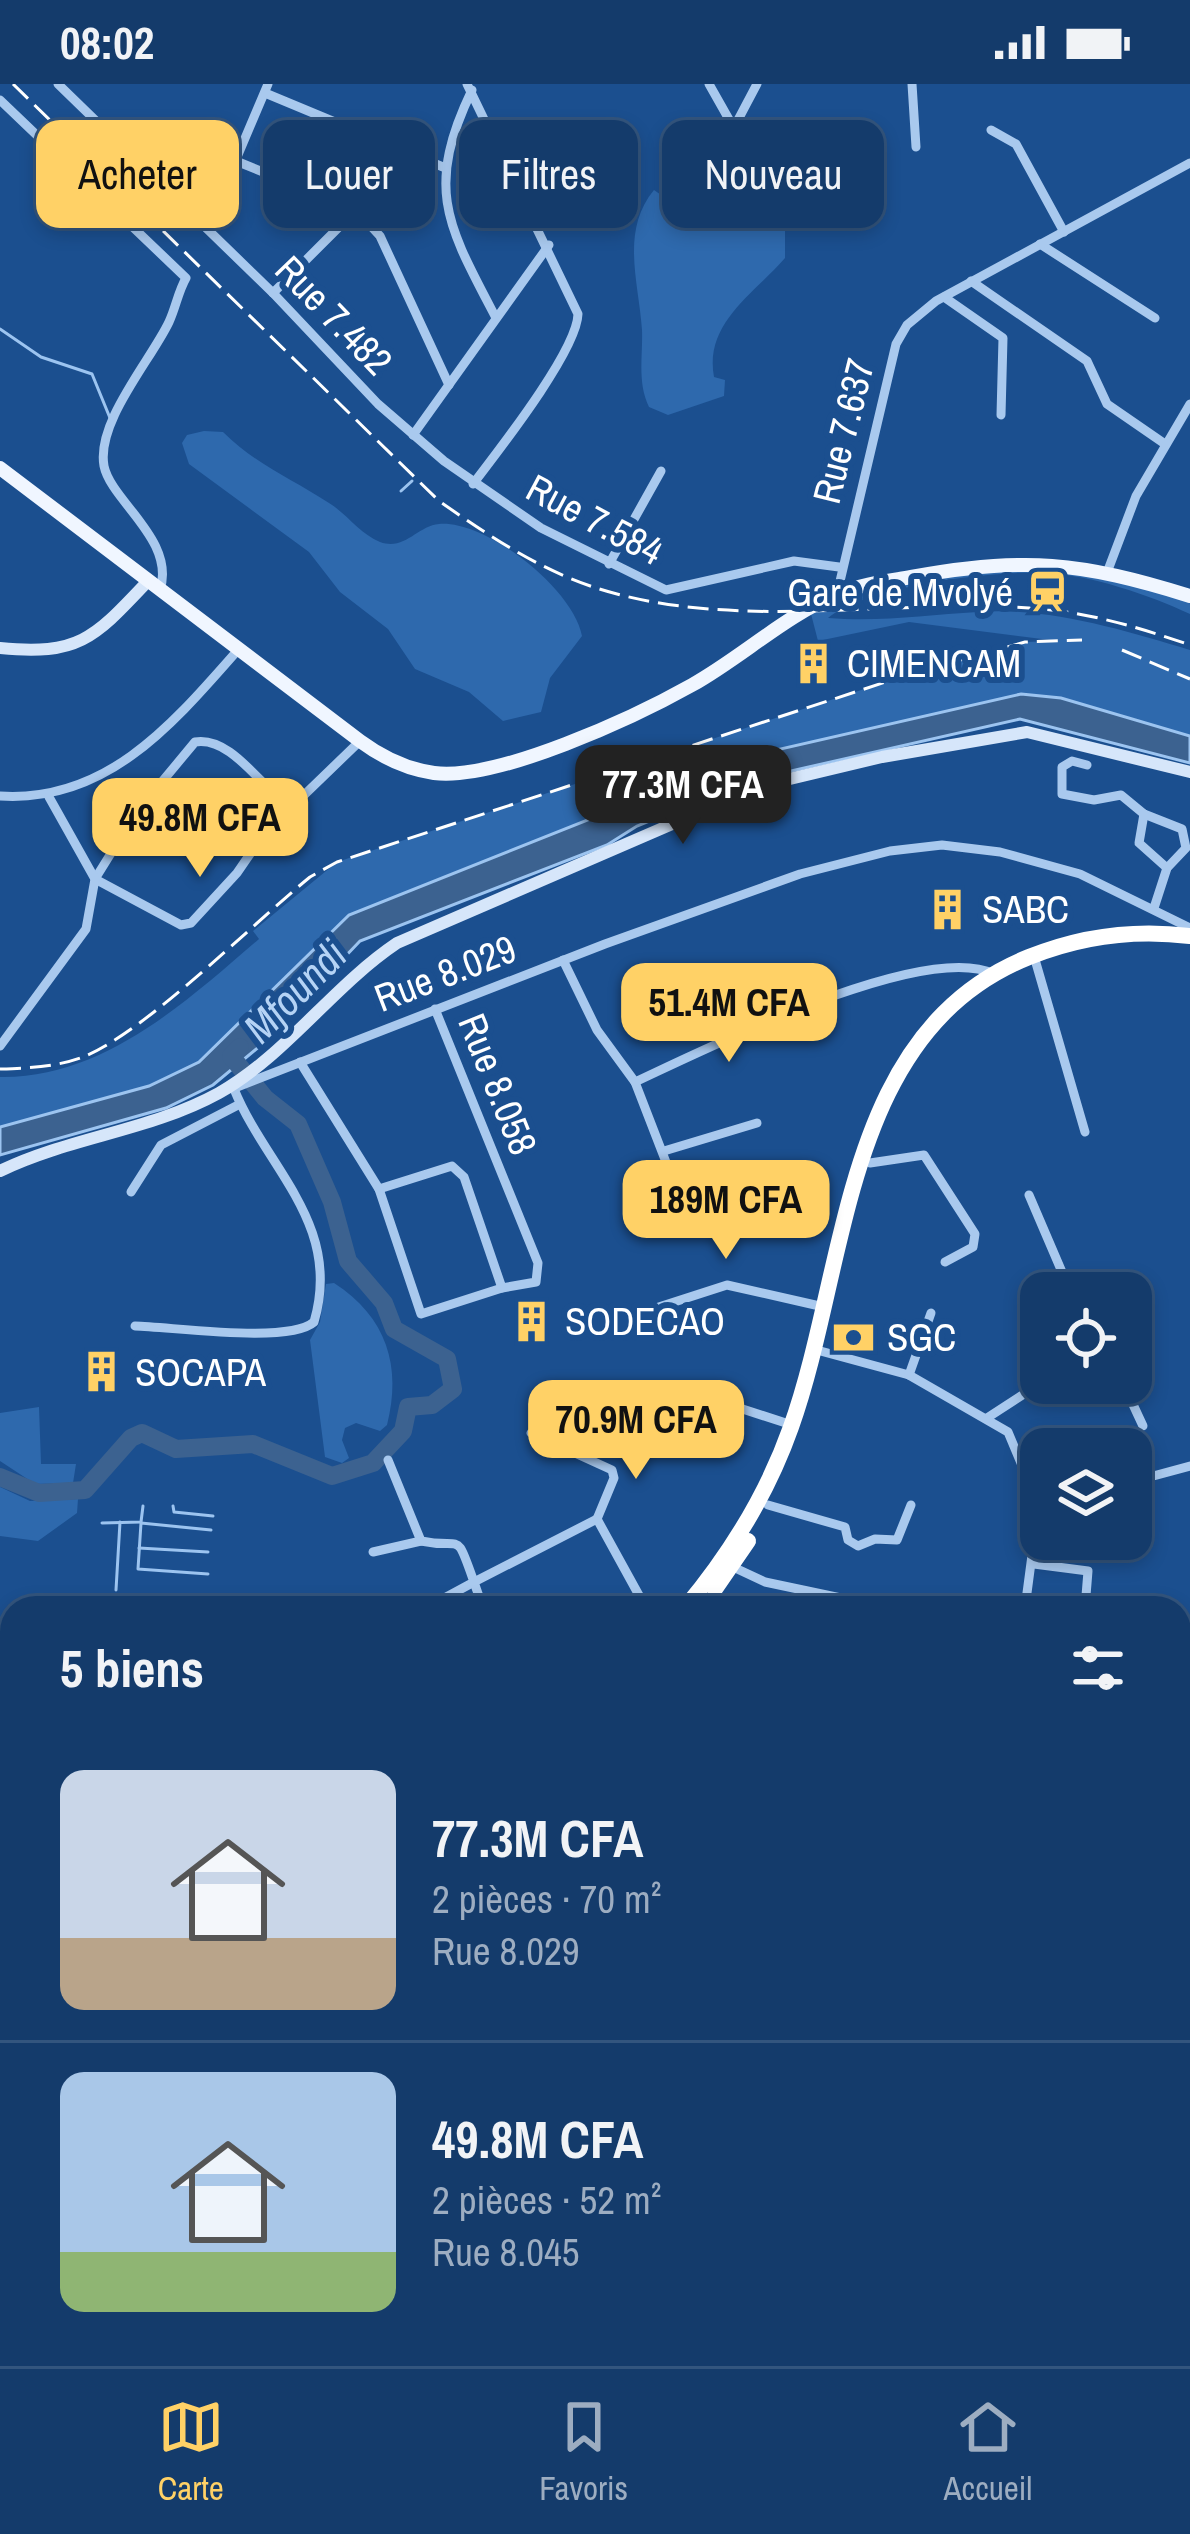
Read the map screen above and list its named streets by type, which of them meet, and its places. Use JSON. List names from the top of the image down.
{
  "streets": {
    "main road": ["Rue 8.029"],
    "street": [
      "Rue 7.482",
      "Rue 7.637",
      "Rue 7.584",
      "Rue 8.058"
    ]
  },
  "crossings": [
    ["Rue 7.482", "Rue 7.584"],
    ["Rue 7.637", "Rue 7.584"],
    ["Rue 8.029", "Rue 8.058"]
  ],
  "water": ["Mfoundi"],
  "places": {
    "station": ["Gare de Mvolyé"],
    "building": [
      "CIMENCAM",
      "SABC",
      "SODECAO",
      "SOCAPA"
    ],
    "bank": ["SGC"]
  },
  "page": {
    "status": "08:02",
    "chip": [
      "Acheter",
      "Louer",
      "Filtres",
      "Nouveau"
    ],
    "price": [
      "77.3M CFA",
      "49.8M CFA",
      "51.4M CFA",
      "189M CFA",
      "70.9M CFA"
    ],
    "heading": "5 biens",
    "list": [
      {
        "name": "77.3M CFA",
        "note": "2 pièces · 70 m² · Rue 8.029"
      },
      {
        "name": "49.8M CFA",
        "note": "2 pièces · 52 m² · Rue 8.045"
      }
    ],
    "tabs": ["Carte", "Favoris", "Accueil"]
  }
}
